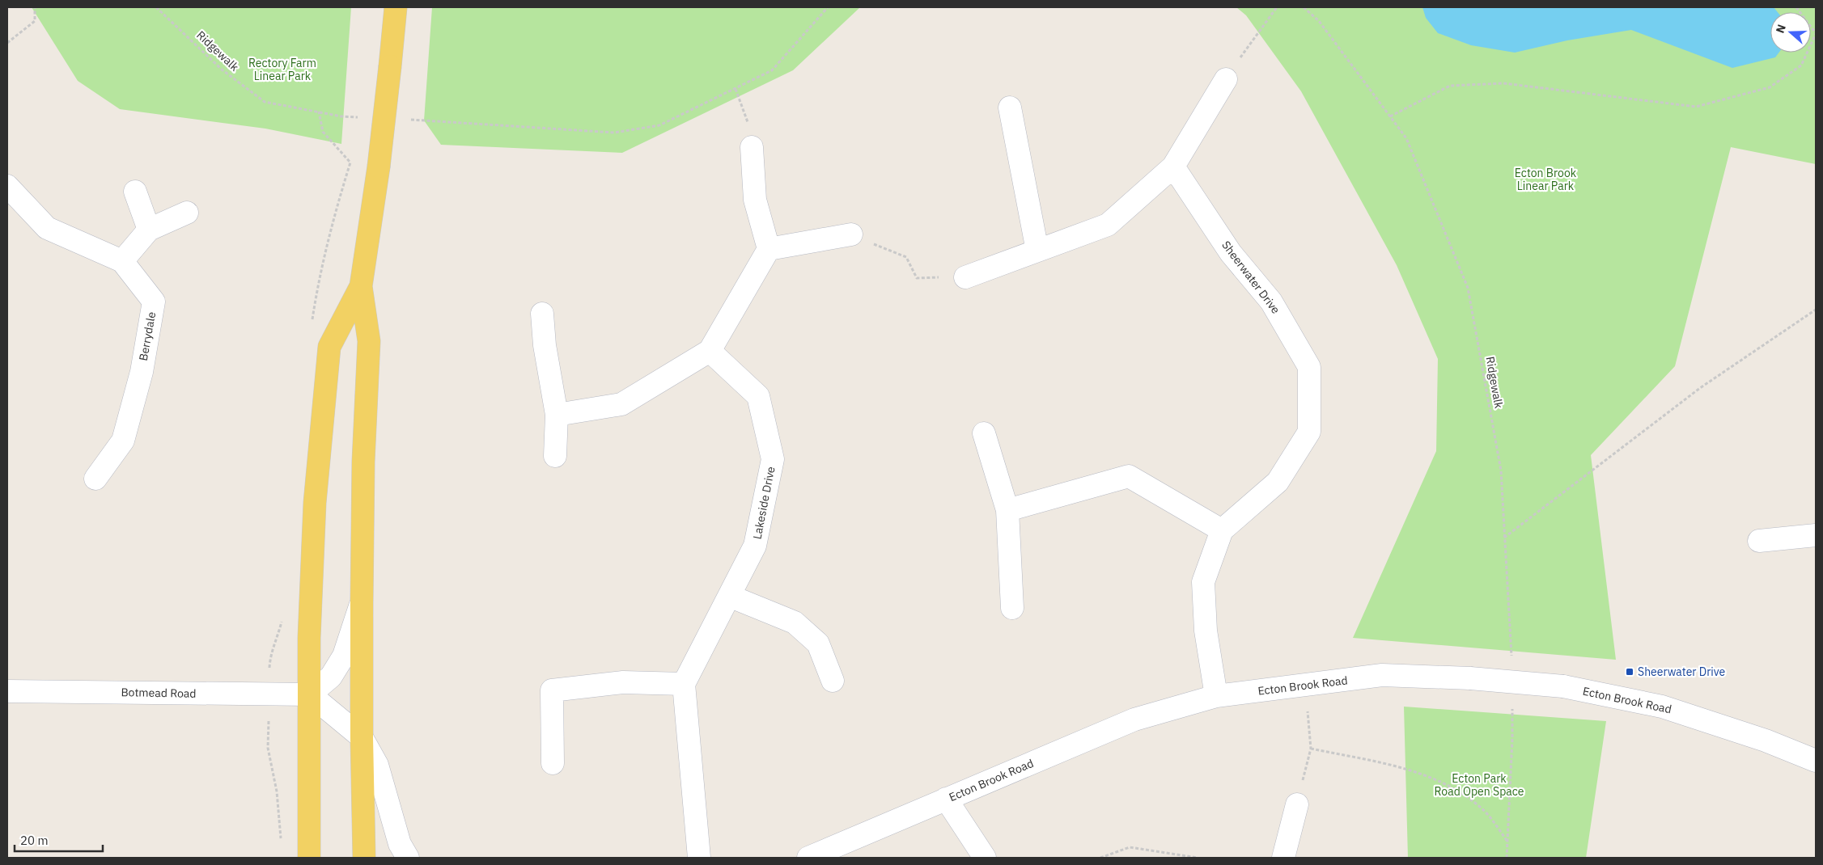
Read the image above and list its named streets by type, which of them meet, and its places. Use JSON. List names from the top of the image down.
{
  "streets": {
    "street": [
      "Sheerwater Drive",
      "Berrydale",
      "Lakeside Drive",
      "Ecton Brook Road",
      "Botmead Road"
    ],
    "path": ["Ridgewalk"]
  },
  "crossings": [
    ["Sheerwater Drive", "Ecton Brook Road"]
  ],
  "parks": ["Rectory Farm Linear Park", "Ecton Brook Linear Park", "Ecton Park Road Open Space"],
  "places": {
    "transit": ["Sheerwater Drive"]
  },
  "scale_bar": "20 m",
  "north": "left"
}
